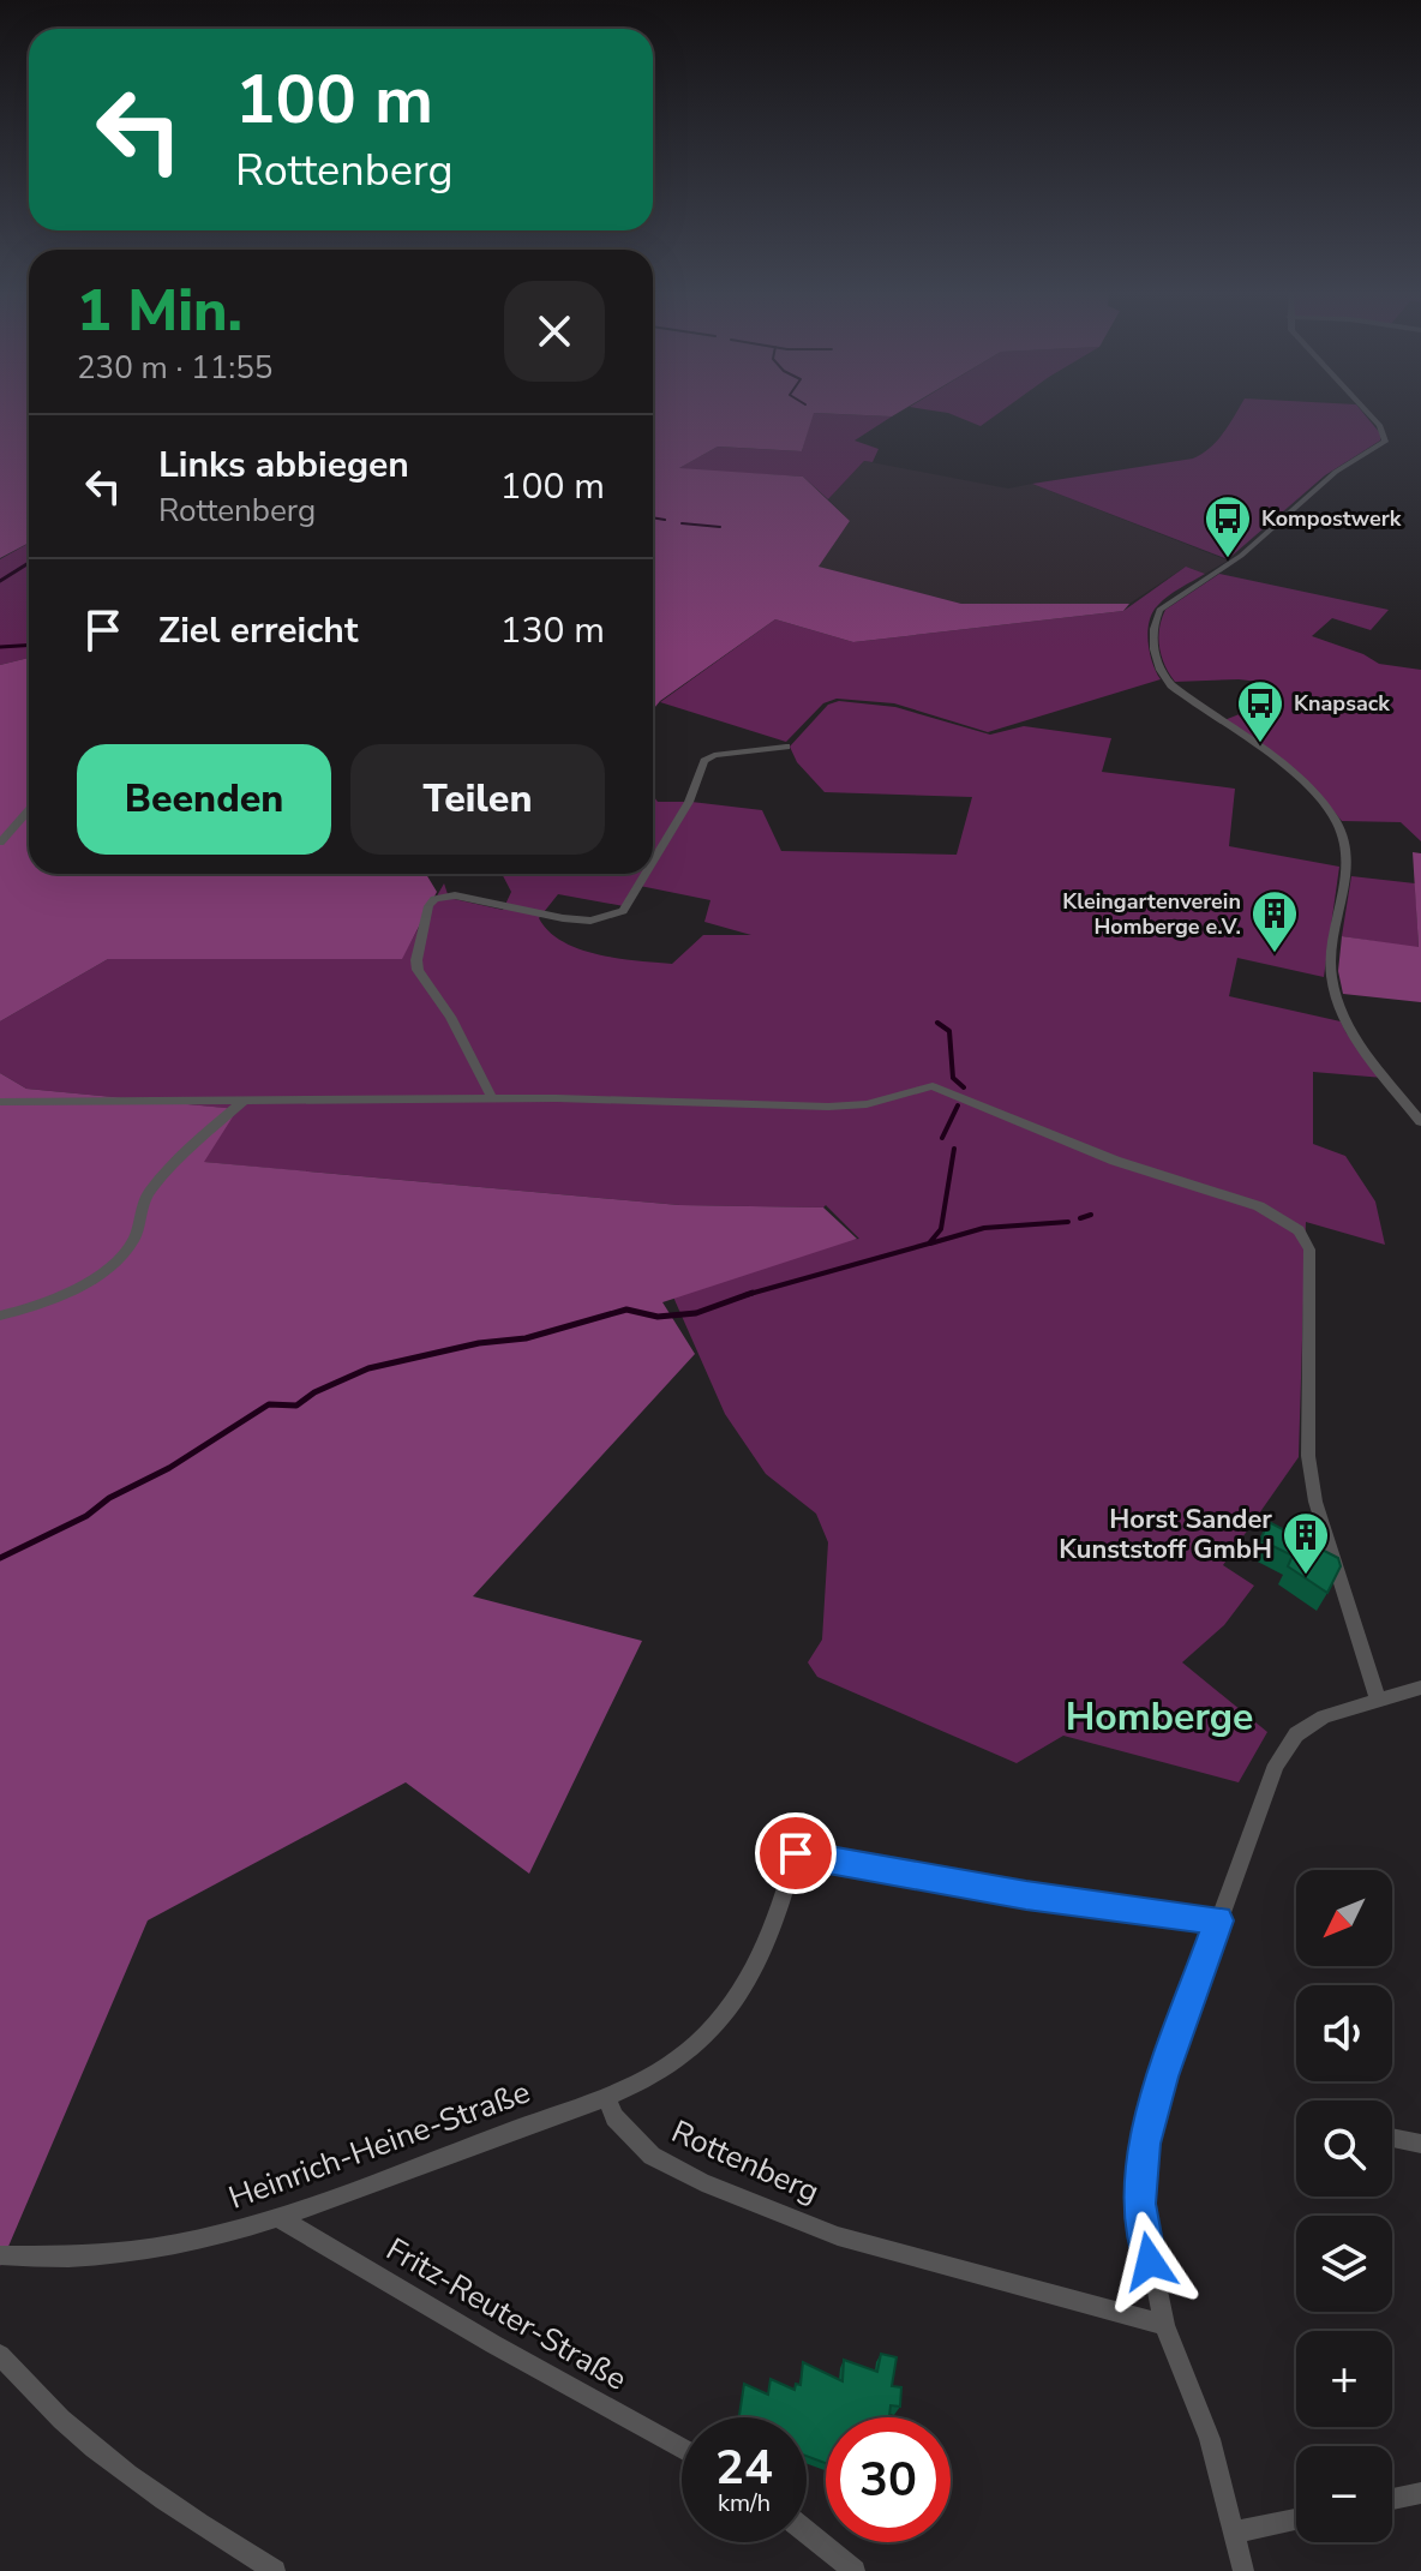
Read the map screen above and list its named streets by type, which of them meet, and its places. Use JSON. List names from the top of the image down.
{
  "streets": {
    "street": ["Heinrich-Heine-Straße", "Rottenberg", "Fritz-Reuter-Straße"]
  },
  "crossings": [
    ["Heinrich-Heine-Straße", "Rottenberg"],
    ["Heinrich-Heine-Straße", "Fritz-Reuter-Straße"]
  ],
  "districts": ["Homberge"],
  "places": {
    "bus stop": ["Kompostwerk", "Knapsack"],
    "building": ["Kleingartenverein Homberge e.V.", "Horst Sander Kunststoff GmbH"]
  },
  "north": "bottom left",
  "page": {
    "turn": ["100 m", "Rottenberg"],
    "heading": ["1 Min.", "230 m · 11:55"],
    "list": [
      {
        "name": "Links abbiegen",
        "note": "Rottenberg",
        "value": "100 m"
      },
      {
        "name": "Ziel erreicht",
        "value": "130 m"
      }
    ],
    "buttons": ["Beenden", "Teilen"],
    "map_buttons": ["+", "−"],
    "speed": "24 km/h",
    "limit": "30"
  }
}
